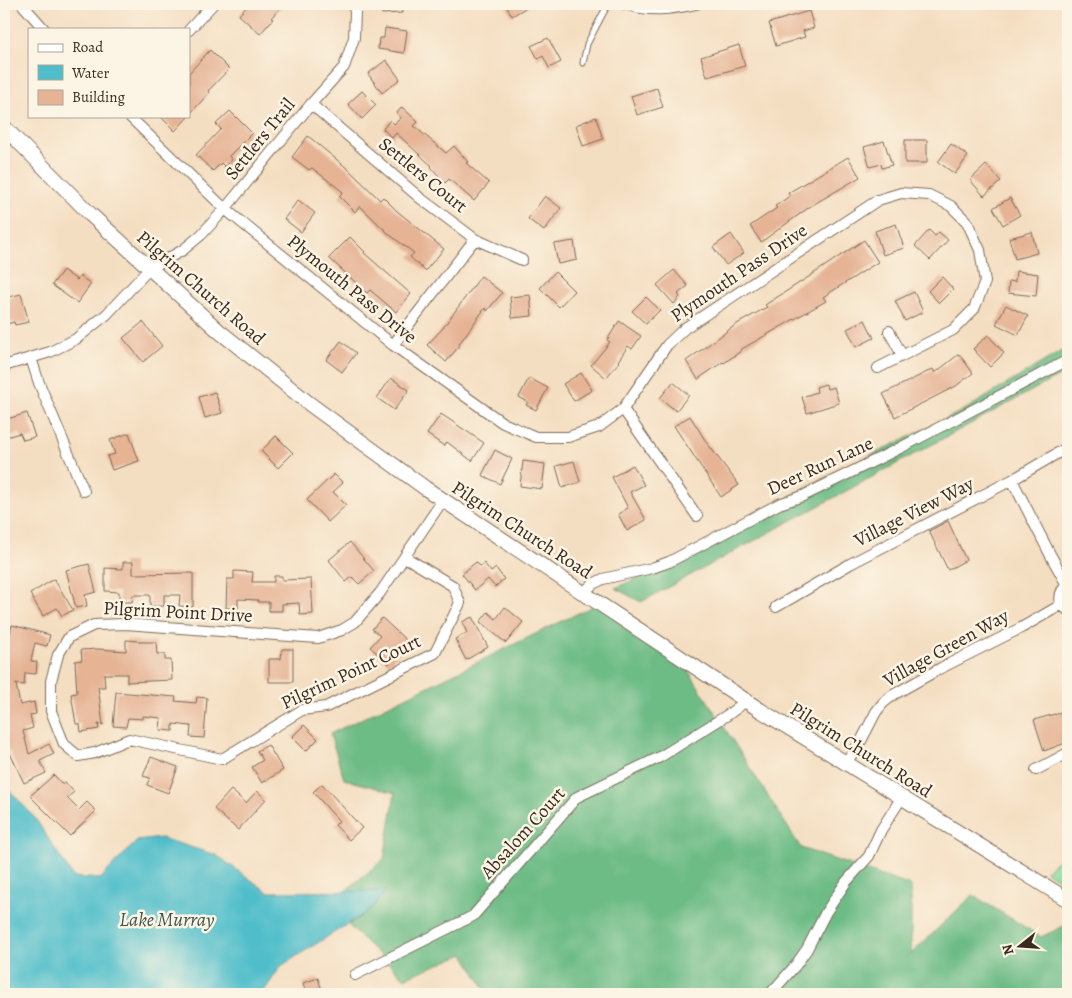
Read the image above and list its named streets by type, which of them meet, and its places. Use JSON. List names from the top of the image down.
{
  "streets": {
    "street": [
      "Settlers Trail",
      "Settlers Court",
      "Plymouth Pass Drive",
      "Pilgrim Church Road",
      "Deer Run Lane",
      "Village View Way",
      "Pilgrim Point Drive",
      "Village Green Way",
      "Pilgrim Point Court",
      "Absalom Court"
    ]
  },
  "crossings": [
    ["Settlers Trail", "Settlers Court"],
    ["Settlers Trail", "Plymouth Pass Drive"],
    ["Settlers Trail", "Pilgrim Church Road"],
    ["Pilgrim Church Road", "Deer Run Lane"],
    ["Pilgrim Church Road", "Pilgrim Point Drive"],
    ["Pilgrim Church Road", "Village Green Way"],
    ["Pilgrim Church Road", "Absalom Court"],
    ["Pilgrim Point Drive", "Pilgrim Point Court"]
  ],
  "water": ["Lake Murray"],
  "legend": ["Road", "Water", "Building"],
  "north": "left"
}
